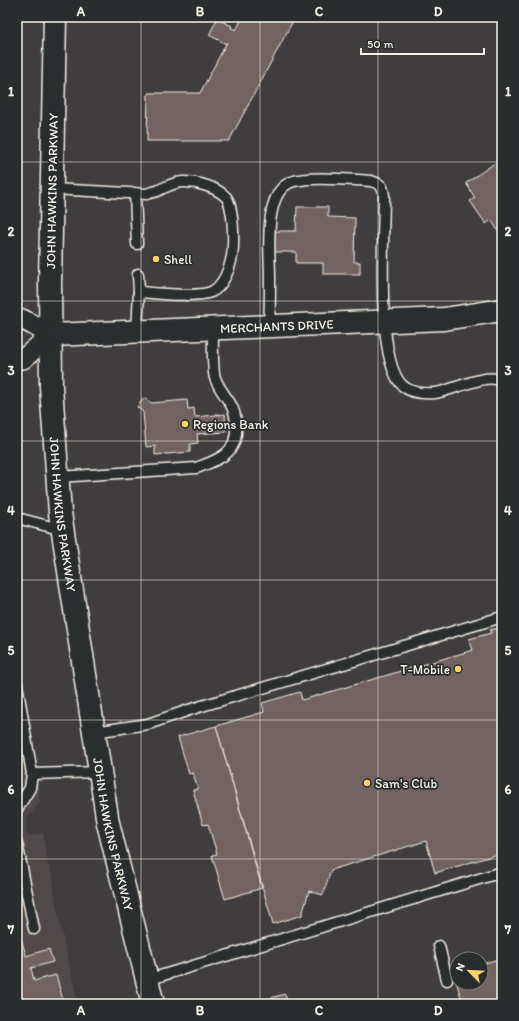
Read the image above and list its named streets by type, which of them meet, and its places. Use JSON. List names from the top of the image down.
{
  "streets": {
    "main road": ["JOHN HAWKINS PARKWAY", "MERCHANTS DRIVE"]
  },
  "crossings": [
    ["JOHN HAWKINS PARKWAY", "MERCHANTS DRIVE"]
  ],
  "places": [
    "Shell",
    "Regions Bank",
    "T-Mobile",
    "Sam's Club"
  ],
  "scale_bar": "50 m",
  "north": "top left",
  "grid": {
    "columns": [
      "A",
      "B",
      "C",
      "D"
    ],
    "rows": [
      "1",
      "2",
      "3",
      "4",
      "5",
      "6",
      "7"
    ]
  }
}
